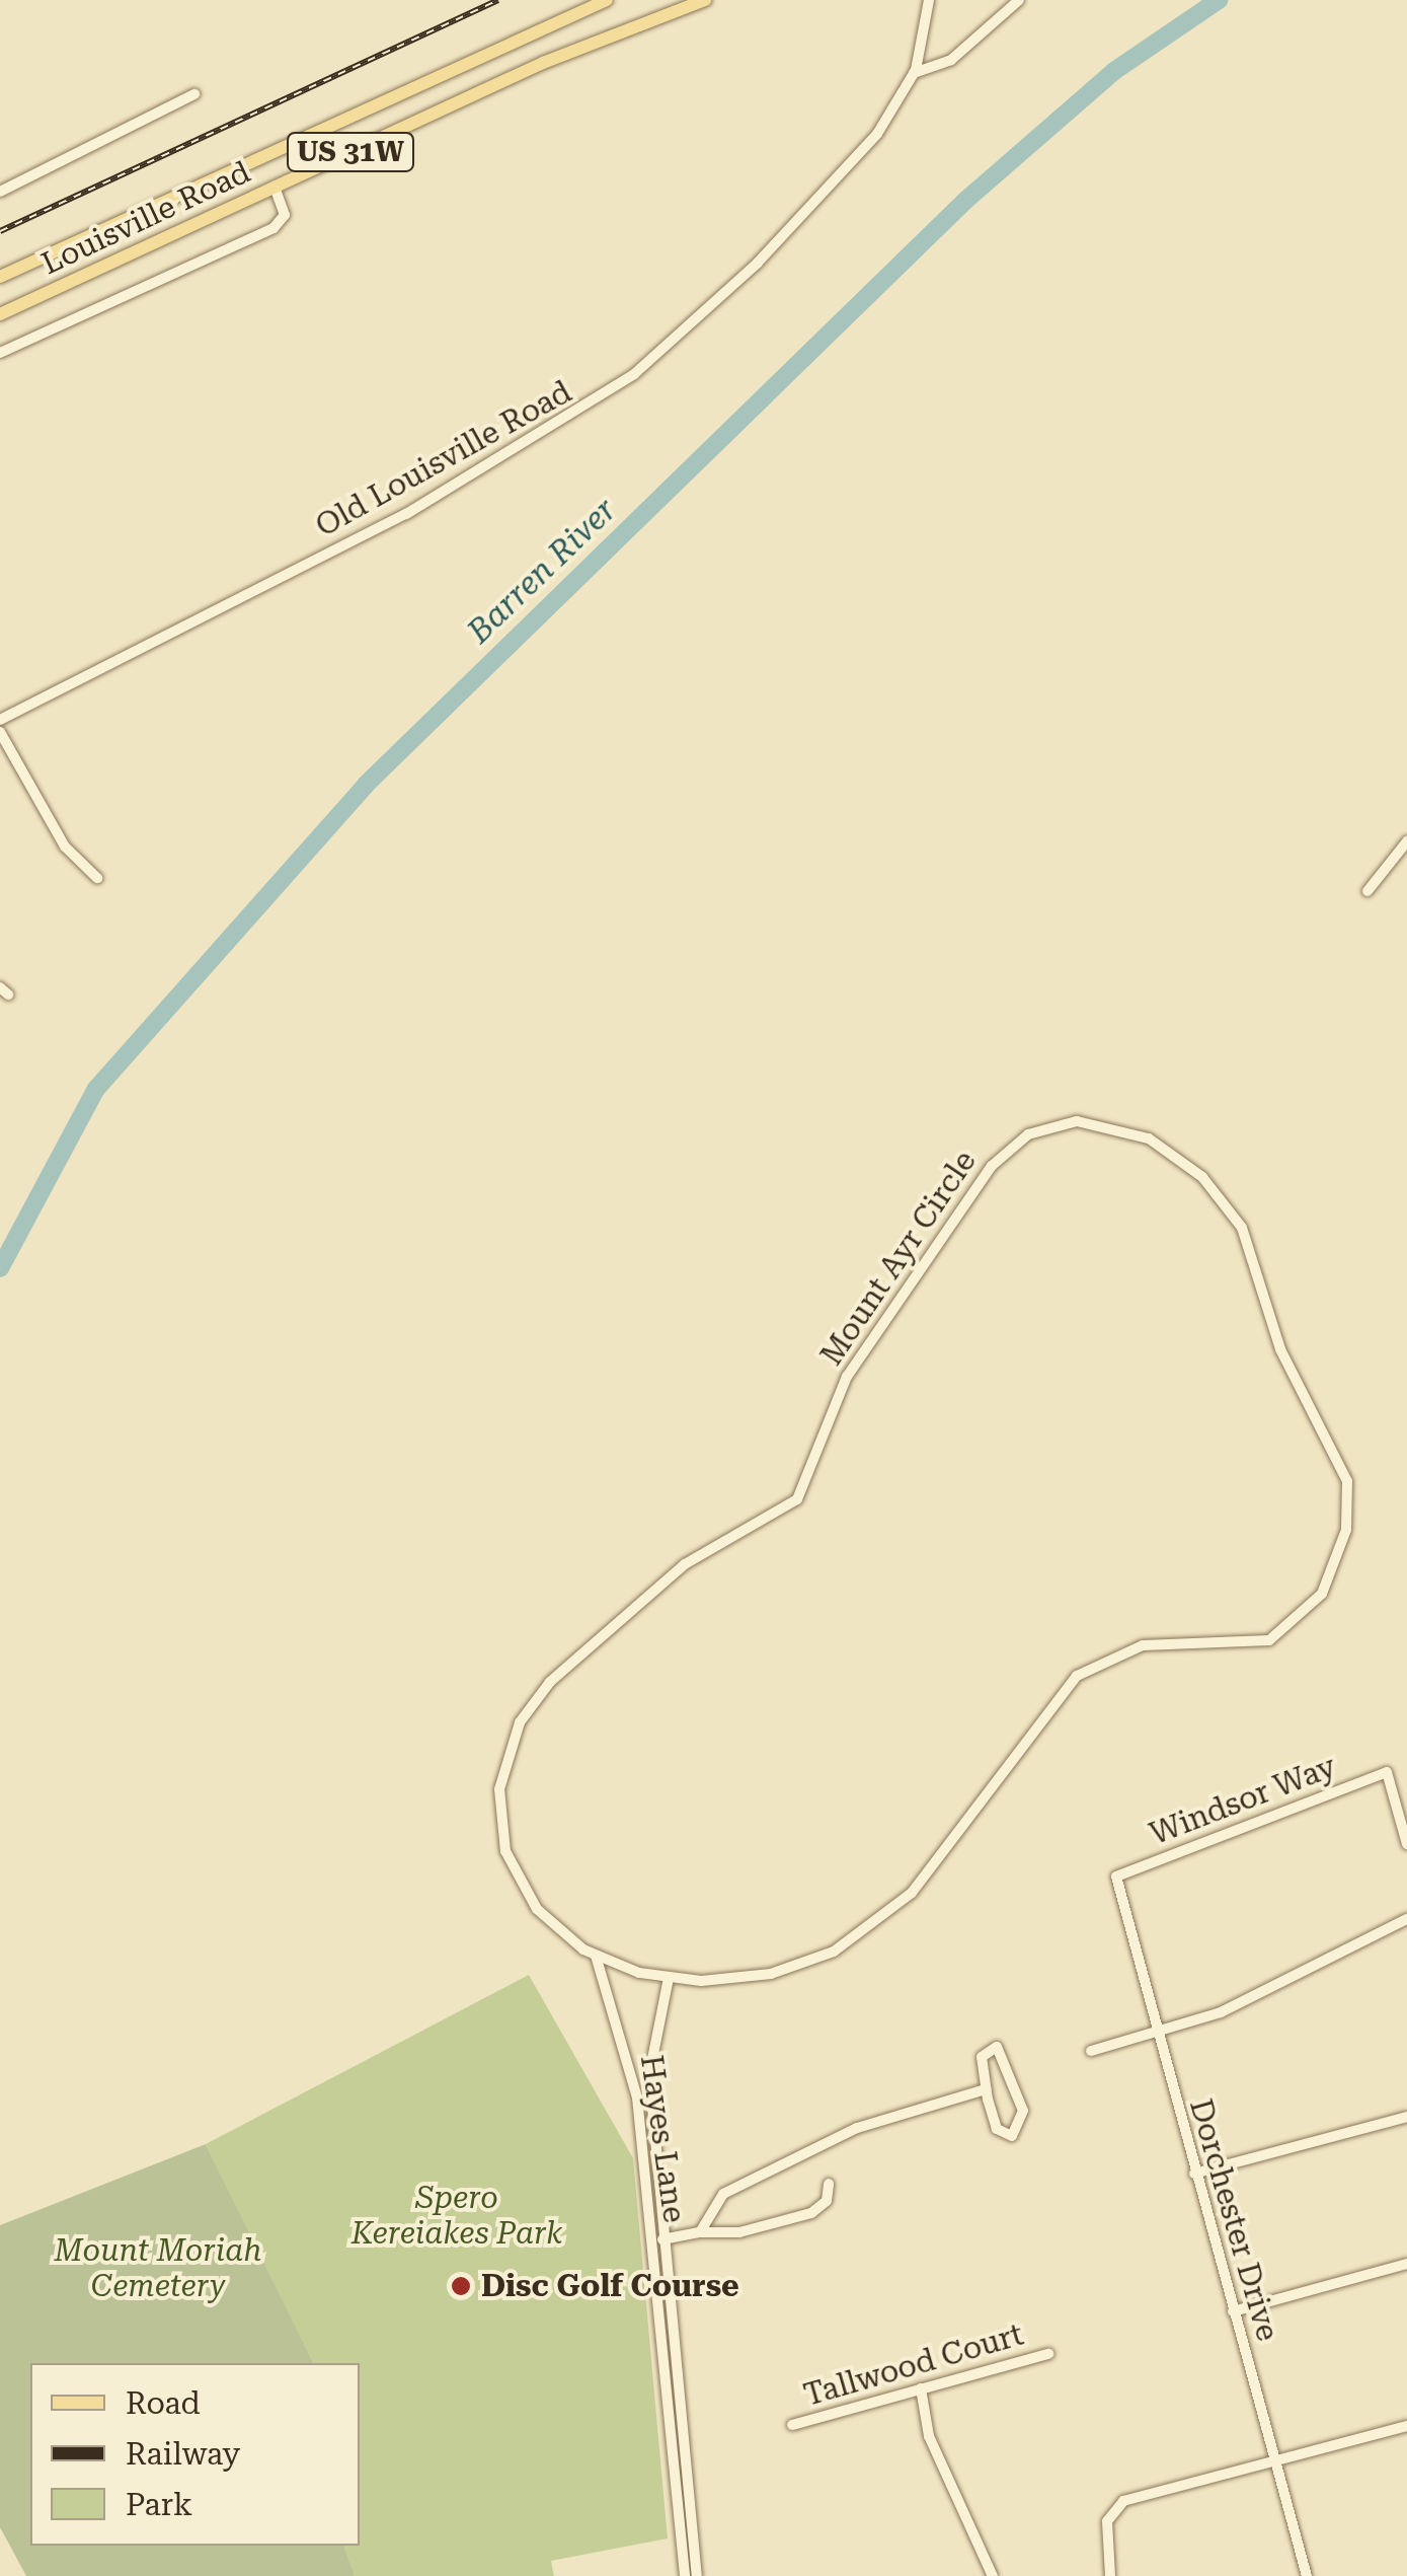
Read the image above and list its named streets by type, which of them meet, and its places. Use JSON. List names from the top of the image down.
{
  "streets": {
    "main road": ["US 31W", "Louisville Road"],
    "street": [
      "Old Louisville Road",
      "Mount Ayr Circle",
      "Windsor Way",
      "Hayes Lane",
      "Dorchester Drive",
      "Tallwood Court"
    ]
  },
  "crossings": [
    ["Mount Ayr Circle", "Hayes Lane"],
    ["Windsor Way", "Dorchester Drive"]
  ],
  "water": ["Barren River"],
  "parks": ["Spero Kereiakes Park", "Mount Moriah Cemetery"],
  "places": ["Disc Golf Course"],
  "legend": ["Road", "Railway", "Park"]
}
